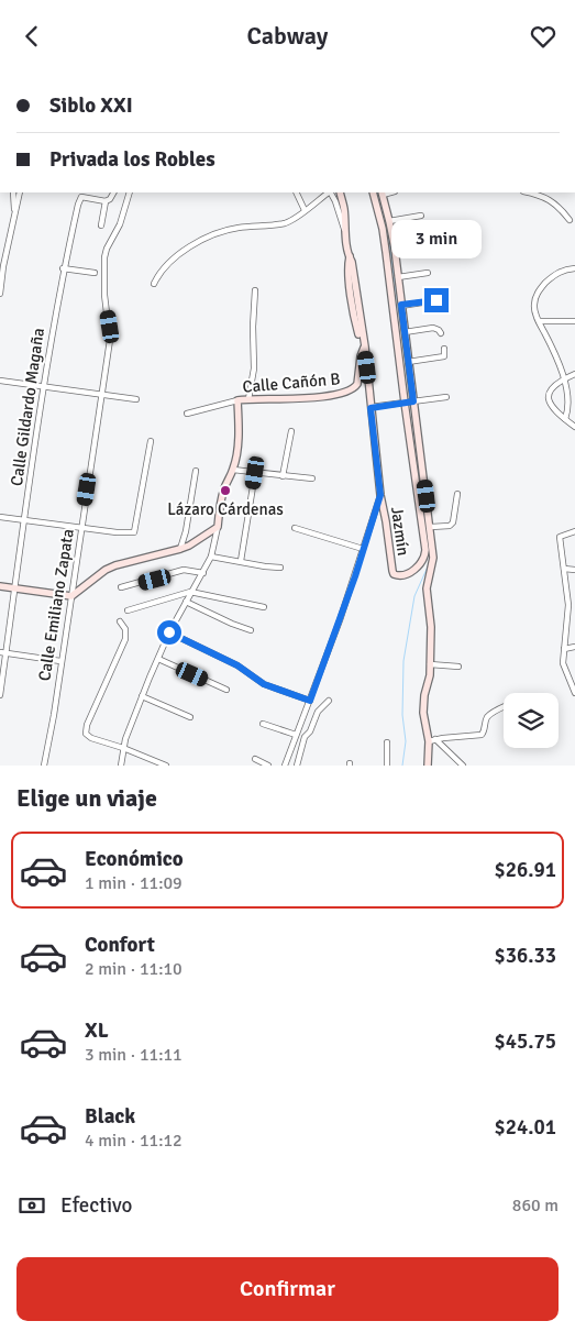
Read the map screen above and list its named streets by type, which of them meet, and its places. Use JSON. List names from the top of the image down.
{
  "streets": {
    "main road": ["Calle Cañón B", "Jazmín"],
    "street": ["Calle Gildardo Magaña", "Calle Emiliano Zapata"]
  },
  "places": ["Lázaro Cárdenas"],
  "page": {
    "header": "Cabway",
    "banner": ["Siblo XXI", "Privada los Robles"],
    "bubble": "3 min",
    "heading": "Elige un viaje",
    "list": [
      {
        "name": "Económico",
        "note": "1 min · 11:09",
        "value": "$26.91"
      },
      {
        "name": "Confort",
        "note": "2 min · 11:10",
        "value": "$36.33"
      },
      {
        "name": "XL",
        "note": "3 min · 11:11",
        "value": "$45.75"
      },
      {
        "name": "Black",
        "note": "4 min · 11:12",
        "value": "$24.01"
      }
    ],
    "pay": ["Efectivo", "860 m"],
    "buttons": "Confirmar"
  }
}
